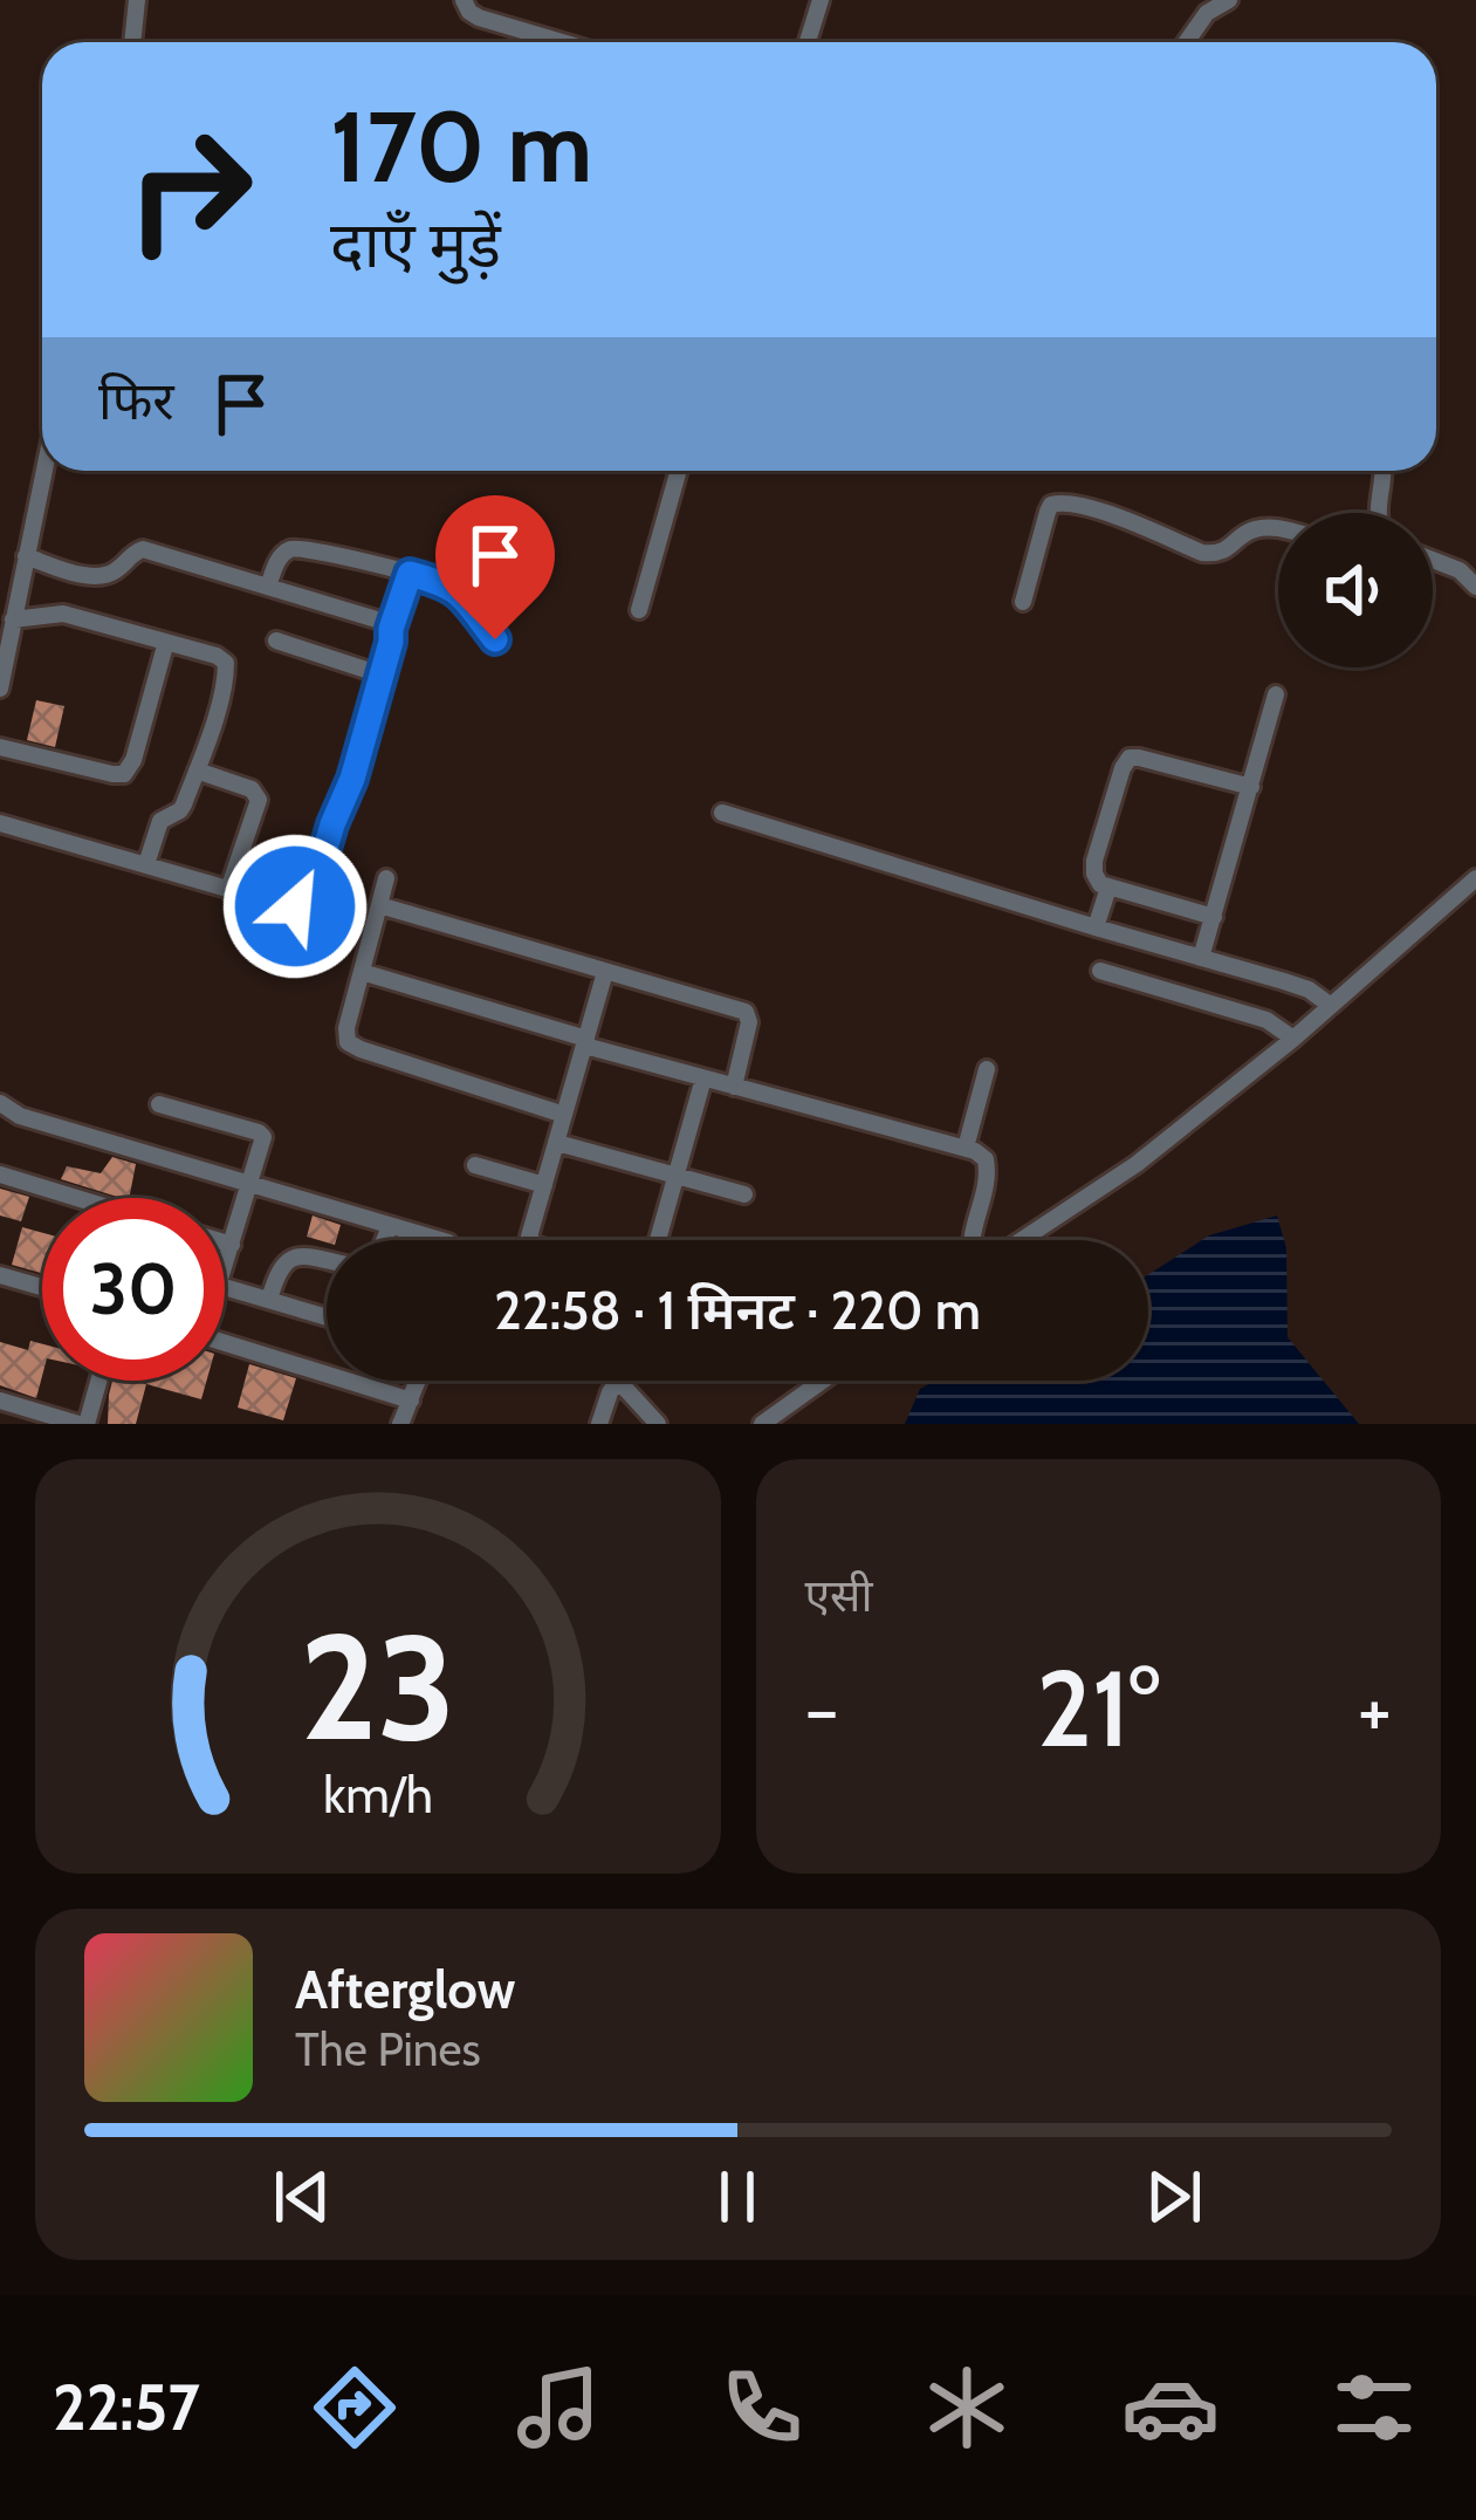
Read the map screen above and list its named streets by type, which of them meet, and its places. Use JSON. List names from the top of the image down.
{
  "page": {
    "turn": ["170 m", "दाएँ मुड़ें"],
    "then": "फिर",
    "limit": "30",
    "trip": "22:58 · 1 मिनट · 220 m",
    "tile": "एसी",
    "heat": ["−", "21°", "+"],
    "song": ["Afterglow", "The Pines"],
    "tabs": "22:57",
    "gauge": ["23", "km/h"]
  }
}
